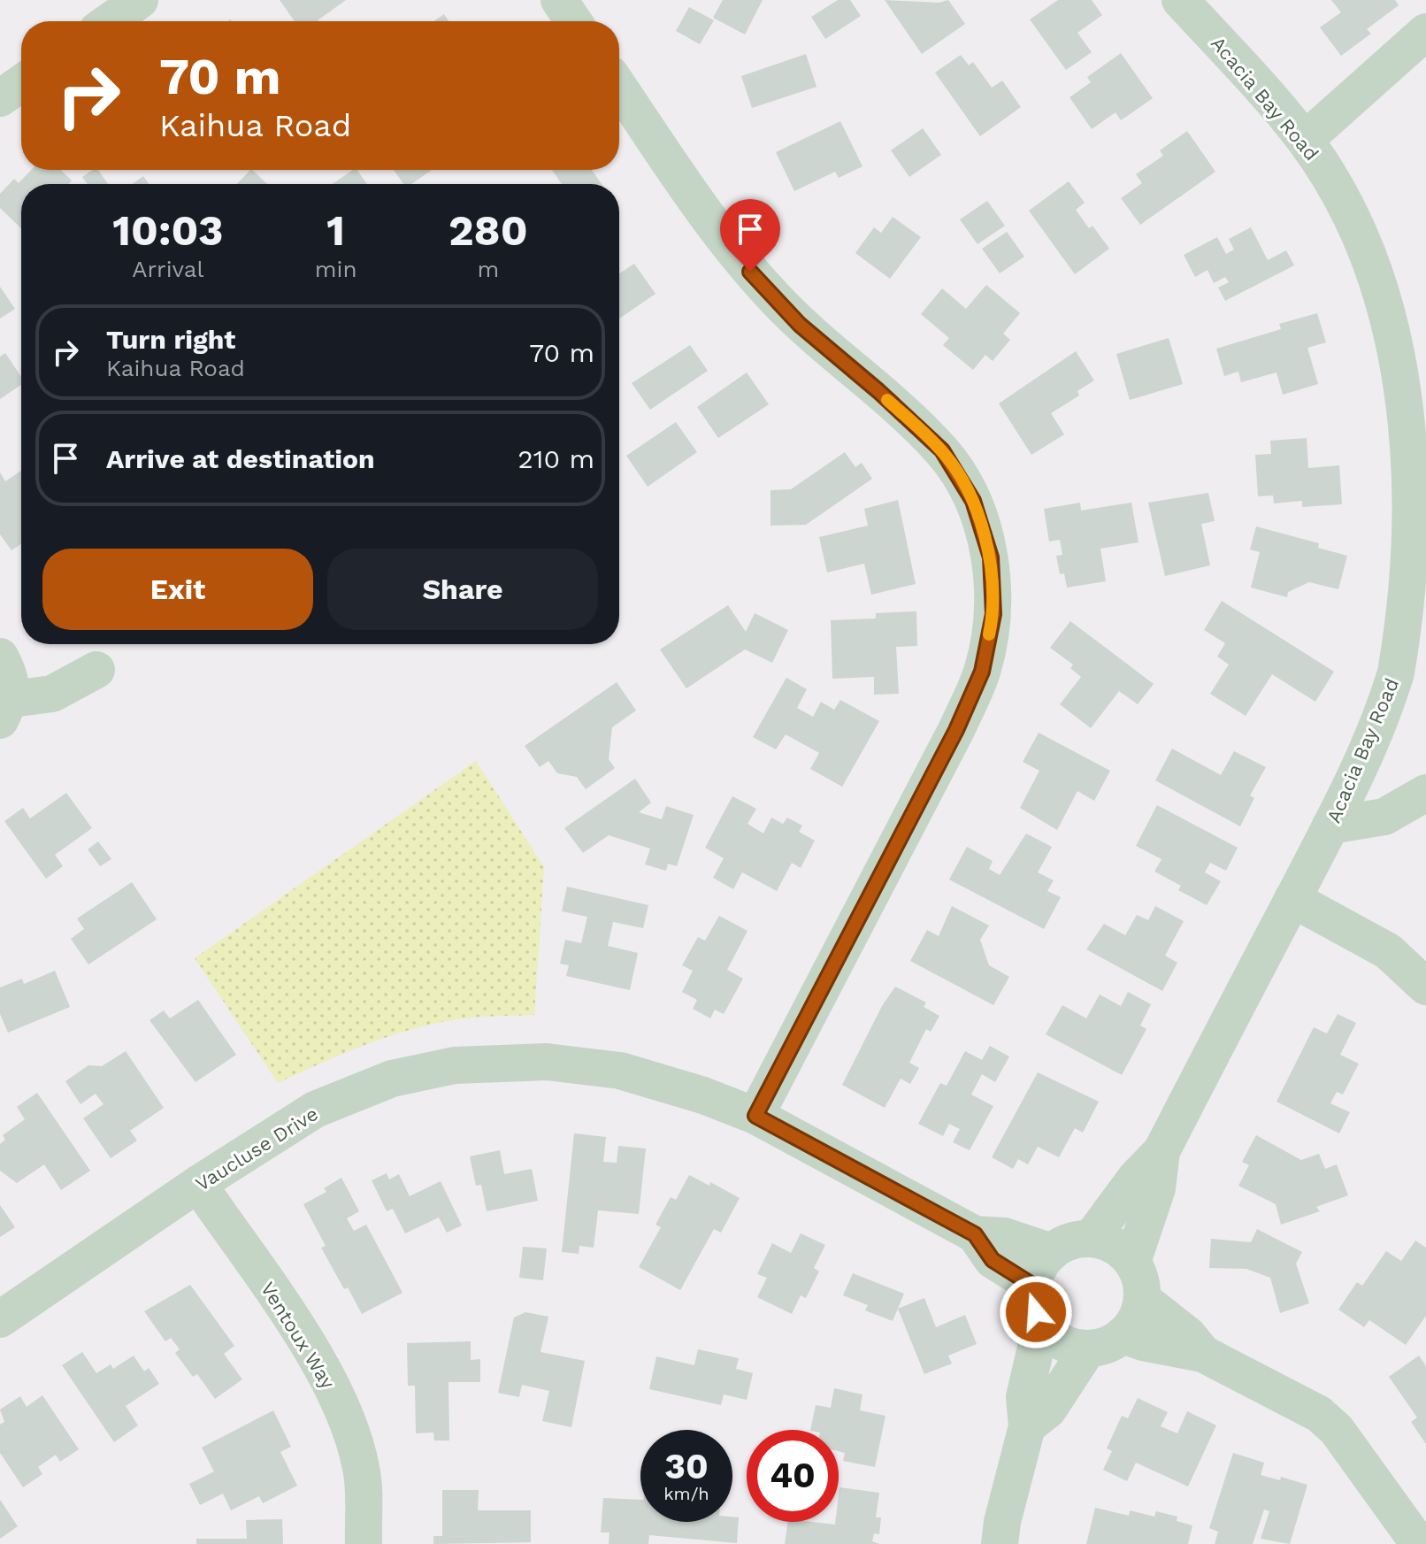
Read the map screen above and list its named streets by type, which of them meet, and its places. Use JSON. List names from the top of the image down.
{
  "streets": {
    "street": ["Acacia Bay Road", "Vaucluse Drive", "Ventoux Way"]
  },
  "crossings": [
    ["Acacia Bay Road", "Vaucluse Drive"],
    ["Vaucluse Drive", "Ventoux Way"]
  ],
  "page": {
    "turn": ["70 m", "Kaihua Road"],
    "eta": [
      "10:03",
      "Arrival",
      "1",
      "min",
      "280",
      "m"
    ],
    "list": [
      {
        "name": "Turn right",
        "note": "Kaihua Road",
        "value": "70 m"
      },
      {
        "name": "Arrive at destination",
        "value": "210 m"
      }
    ],
    "buttons": ["Exit", "Share"],
    "speed": "30 km/h",
    "limit": "40"
  }
}
